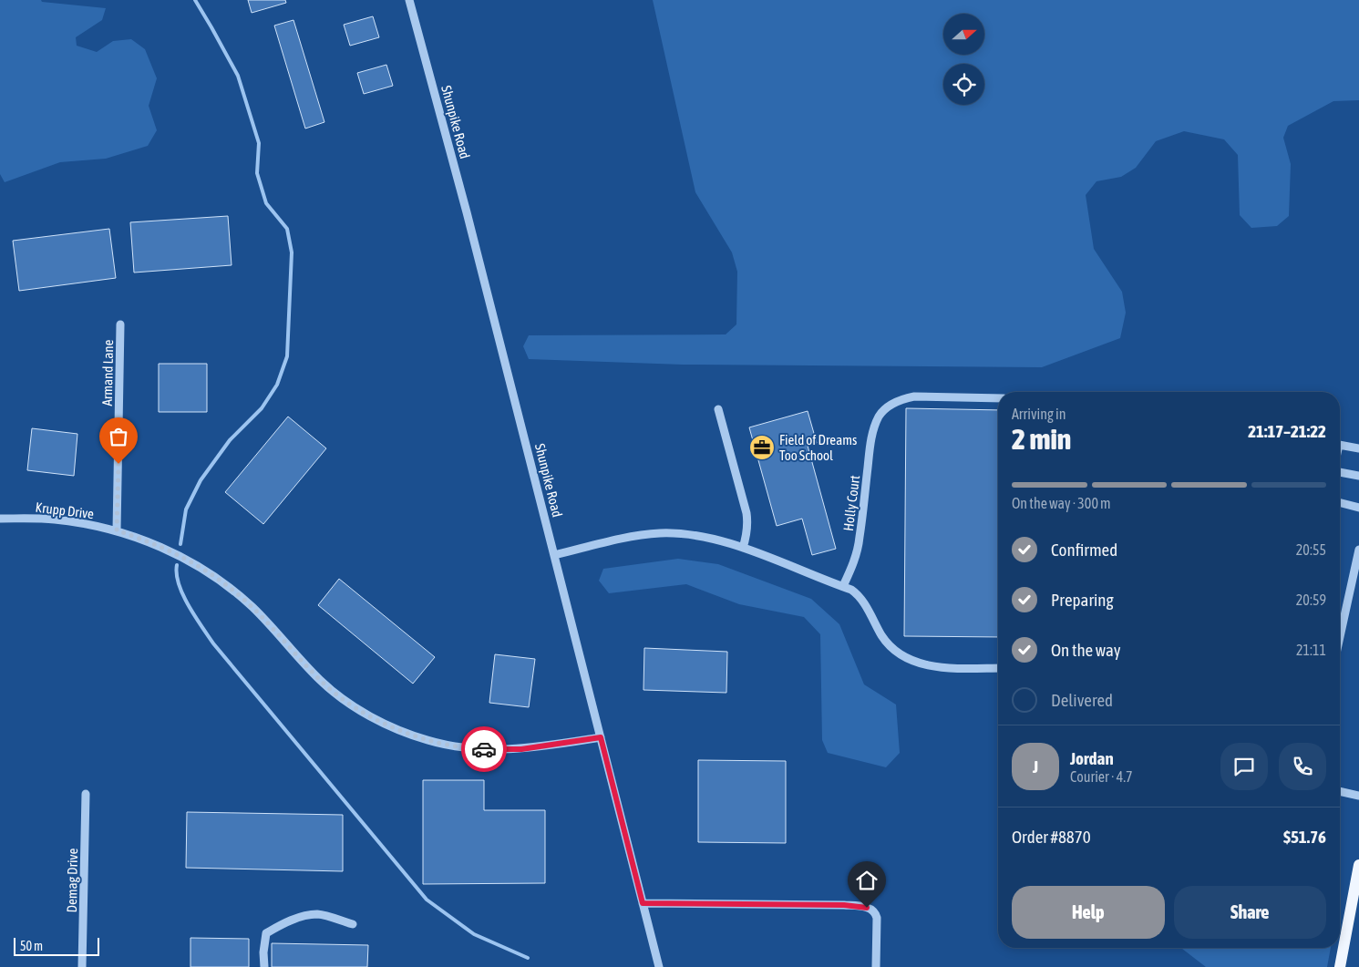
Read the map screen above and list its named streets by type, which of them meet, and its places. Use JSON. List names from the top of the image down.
{
  "streets": {
    "street": [
      "Shunpike Road",
      "Armand Lane",
      "Holly Court",
      "Krupp Drive",
      "Demag Drive"
    ]
  },
  "crossings": [
    ["Shunpike Road", "Krupp Drive"],
    ["Armand Lane", "Krupp Drive"]
  ],
  "places": {
    "office": ["Field of Dreams Too School"]
  },
  "scale_bar": "50 m",
  "north": "right",
  "page": {
    "heading": ["2 min", "Arriving in", "21:17–21:22"],
    "panel": [
      "Jordan",
      "Courier · 4.7",
      "Order #8870",
      "$51.76"
    ],
    "bar": "On the way · 300 m",
    "list": [
      ["Confirmed", "20:55"],
      ["Preparing", "20:59"],
      ["On the way", "21:11"],
      "Delivered"
    ],
    "round": "J",
    "buttons": ["Help", "Share"],
    "scale": "50 m"
  }
}
